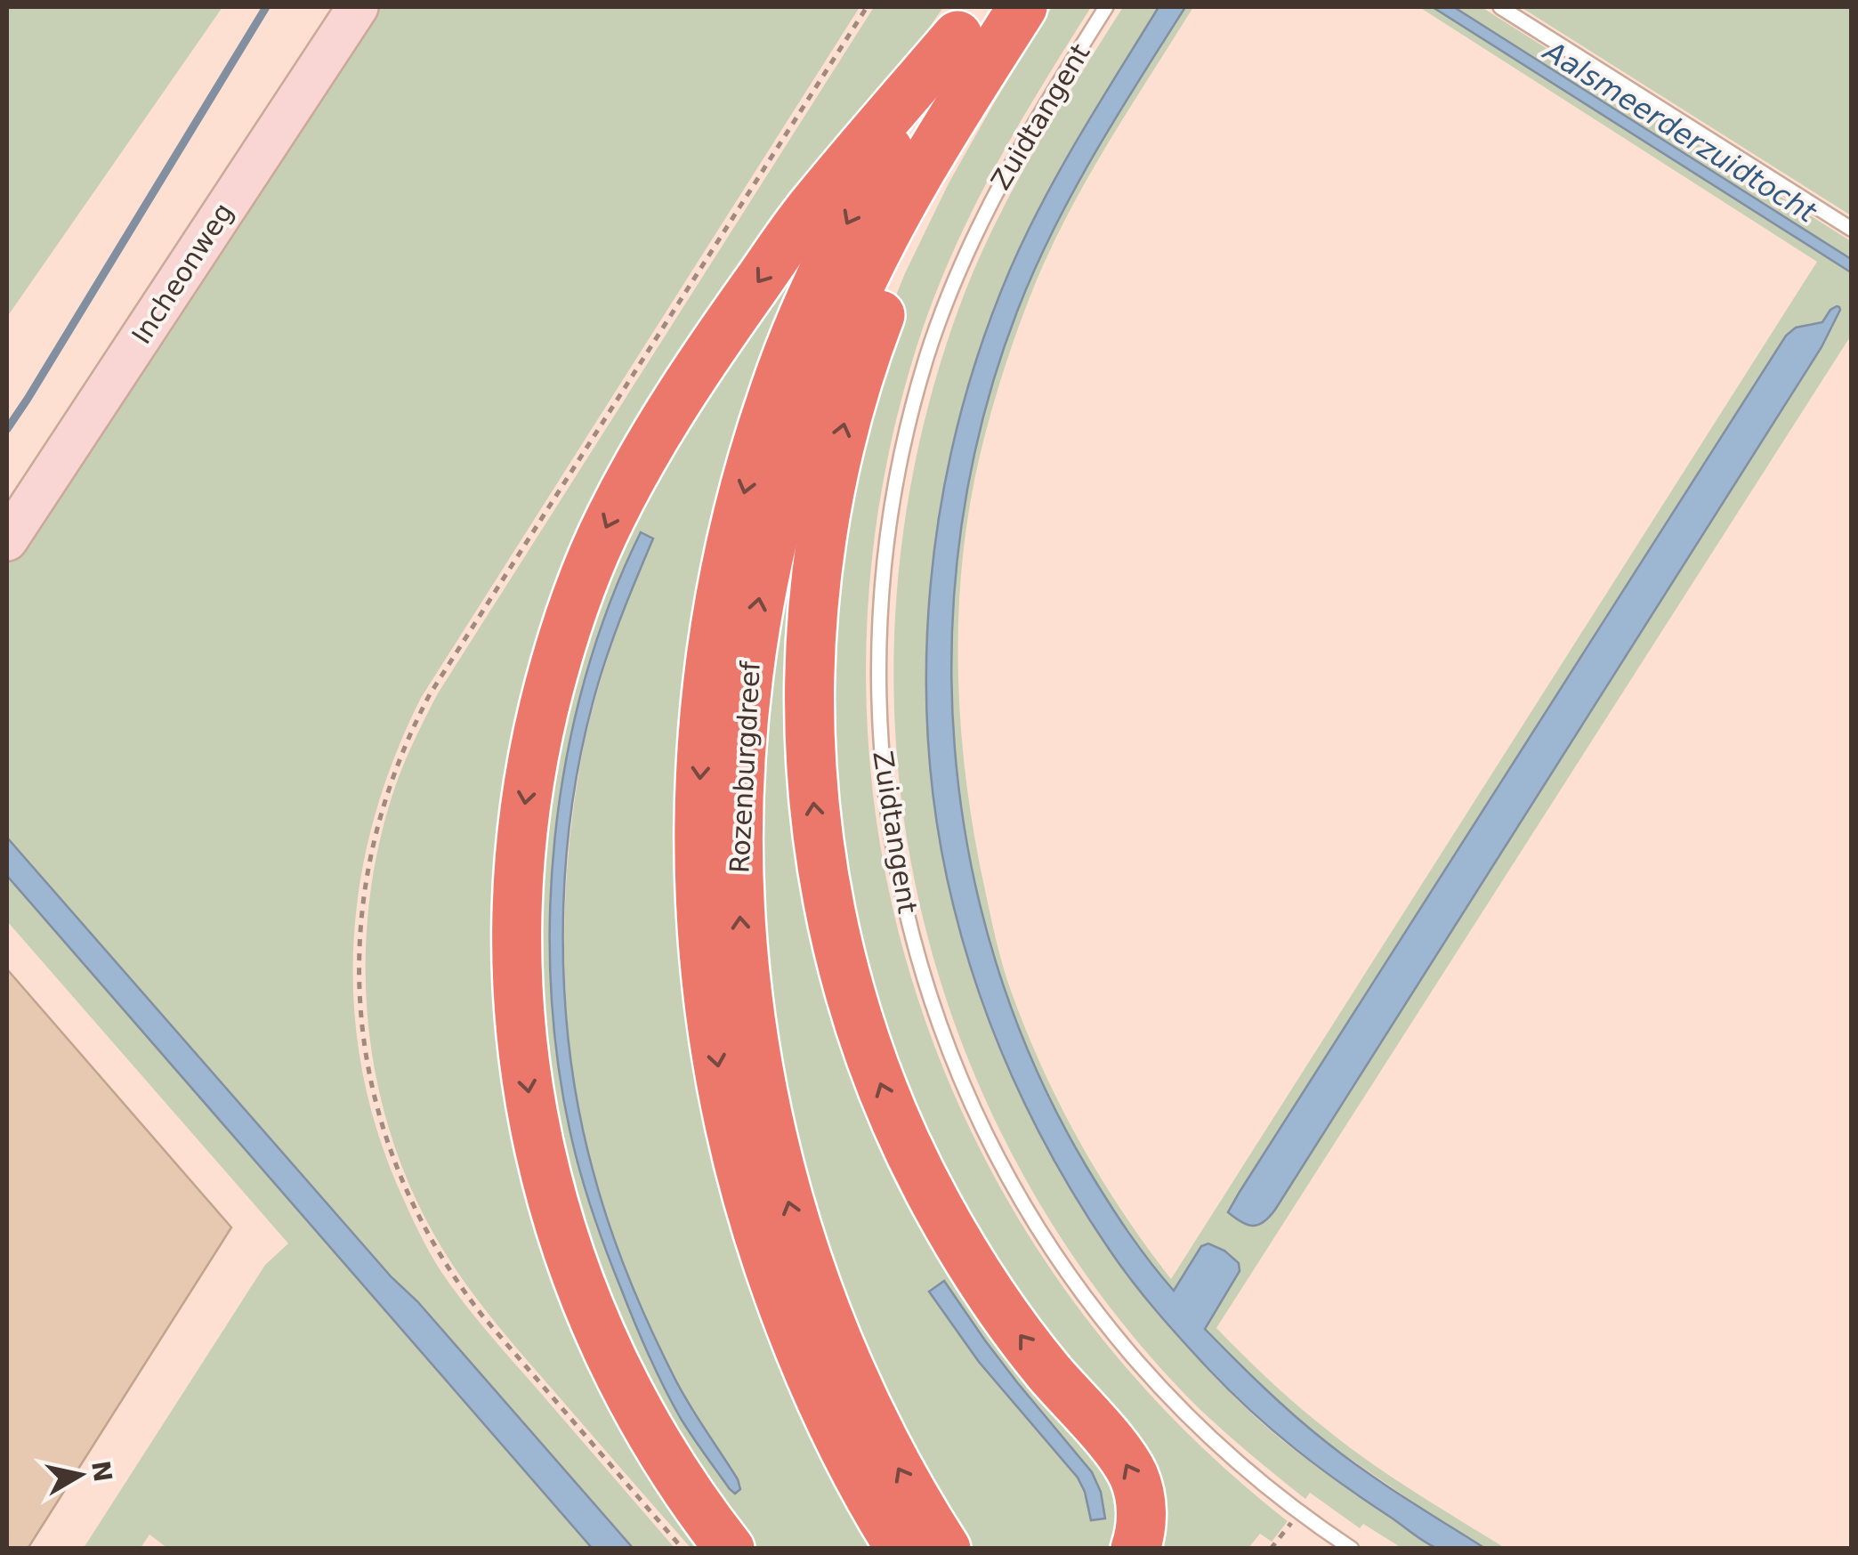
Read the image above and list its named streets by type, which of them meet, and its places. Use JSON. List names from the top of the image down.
{
  "streets": {
    "highway": ["Rozenburgdreef"],
    "street": ["Incheonweg"],
    "lane": ["Zuidtangent"]
  },
  "water": ["Aalsmeerderzuidtocht"],
  "north": "right"
}
